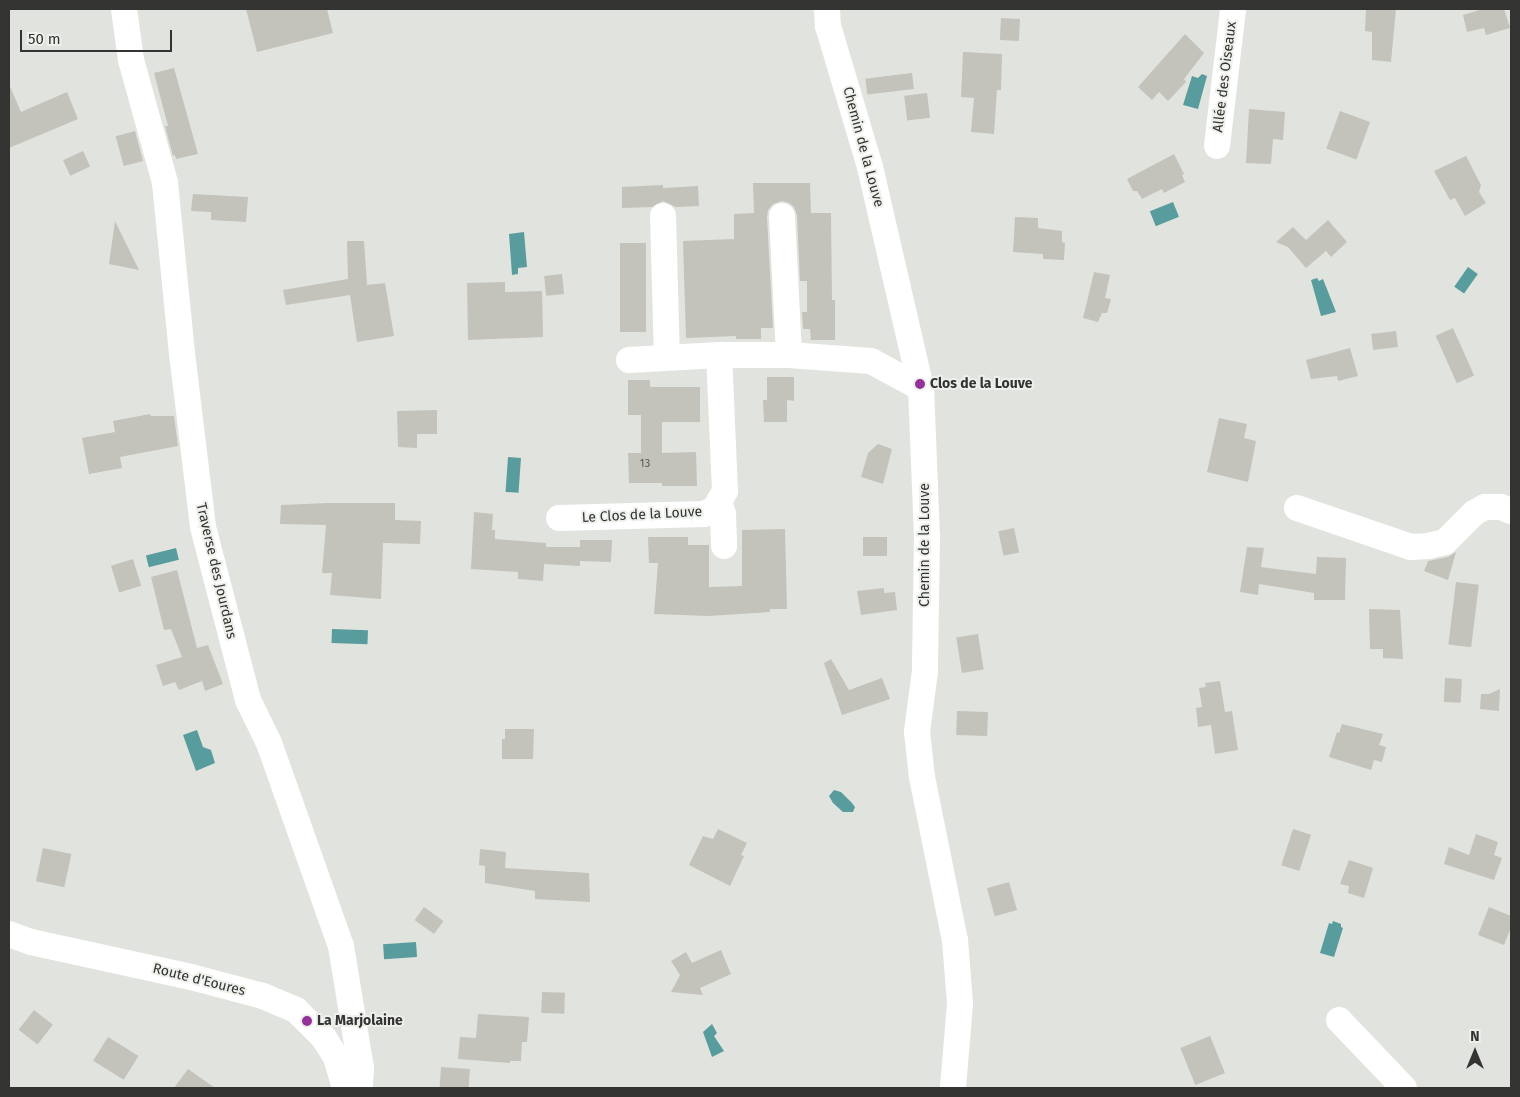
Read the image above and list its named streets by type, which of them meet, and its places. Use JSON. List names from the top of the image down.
{
  "streets": {
    "street": [
      "Allée des Oiseaux",
      "Chemin de la Louve",
      "Le Clos de la Louve",
      "Traverse des Jourdans",
      "Route d'Eoures"
    ]
  },
  "places": ["Clos de la Louve", "La Marjolaine"],
  "house_numbers": ["13"],
  "scale_bar": "50 m",
  "north": "top"
}
